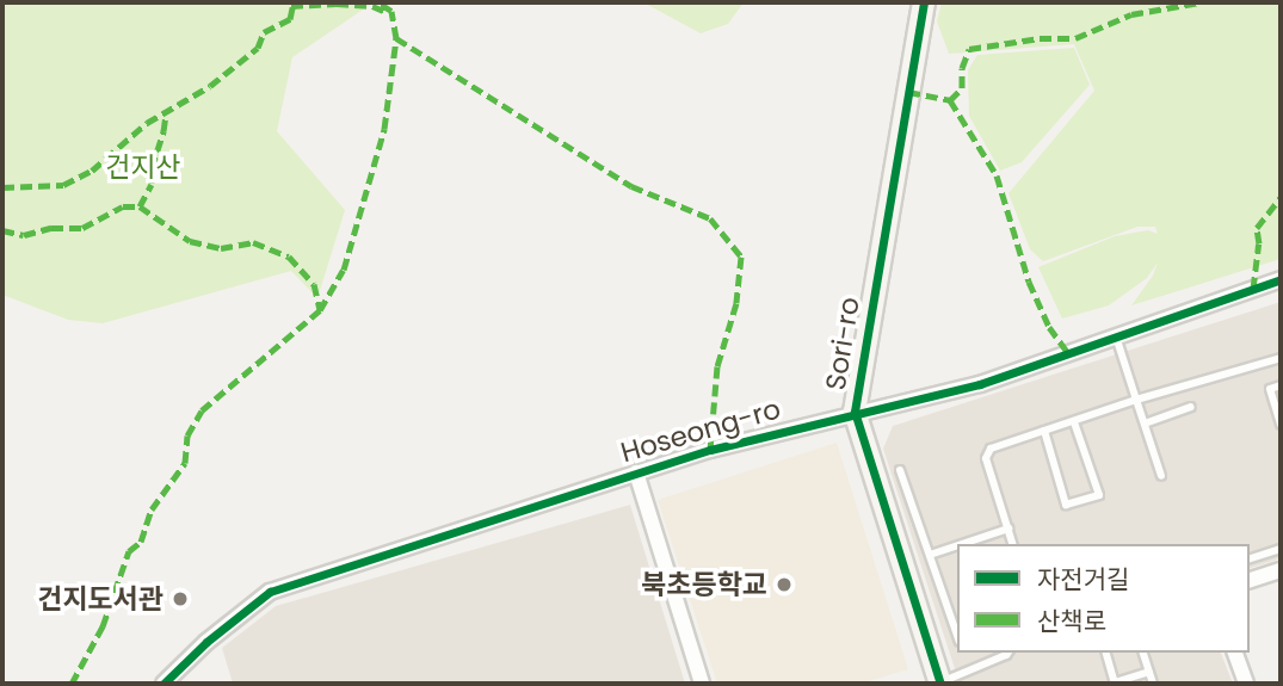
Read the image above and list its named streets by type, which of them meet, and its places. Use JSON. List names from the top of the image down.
{
  "streets": {
    "street": ["Sori-ro", "Hoseong-ro"]
  },
  "crossings": [
    ["Sori-ro", "Hoseong-ro"]
  ],
  "parks": ["건지산"],
  "places": ["북초등학교", "건지도서관"],
  "legend": ["자전거길", "산책로"]
}
